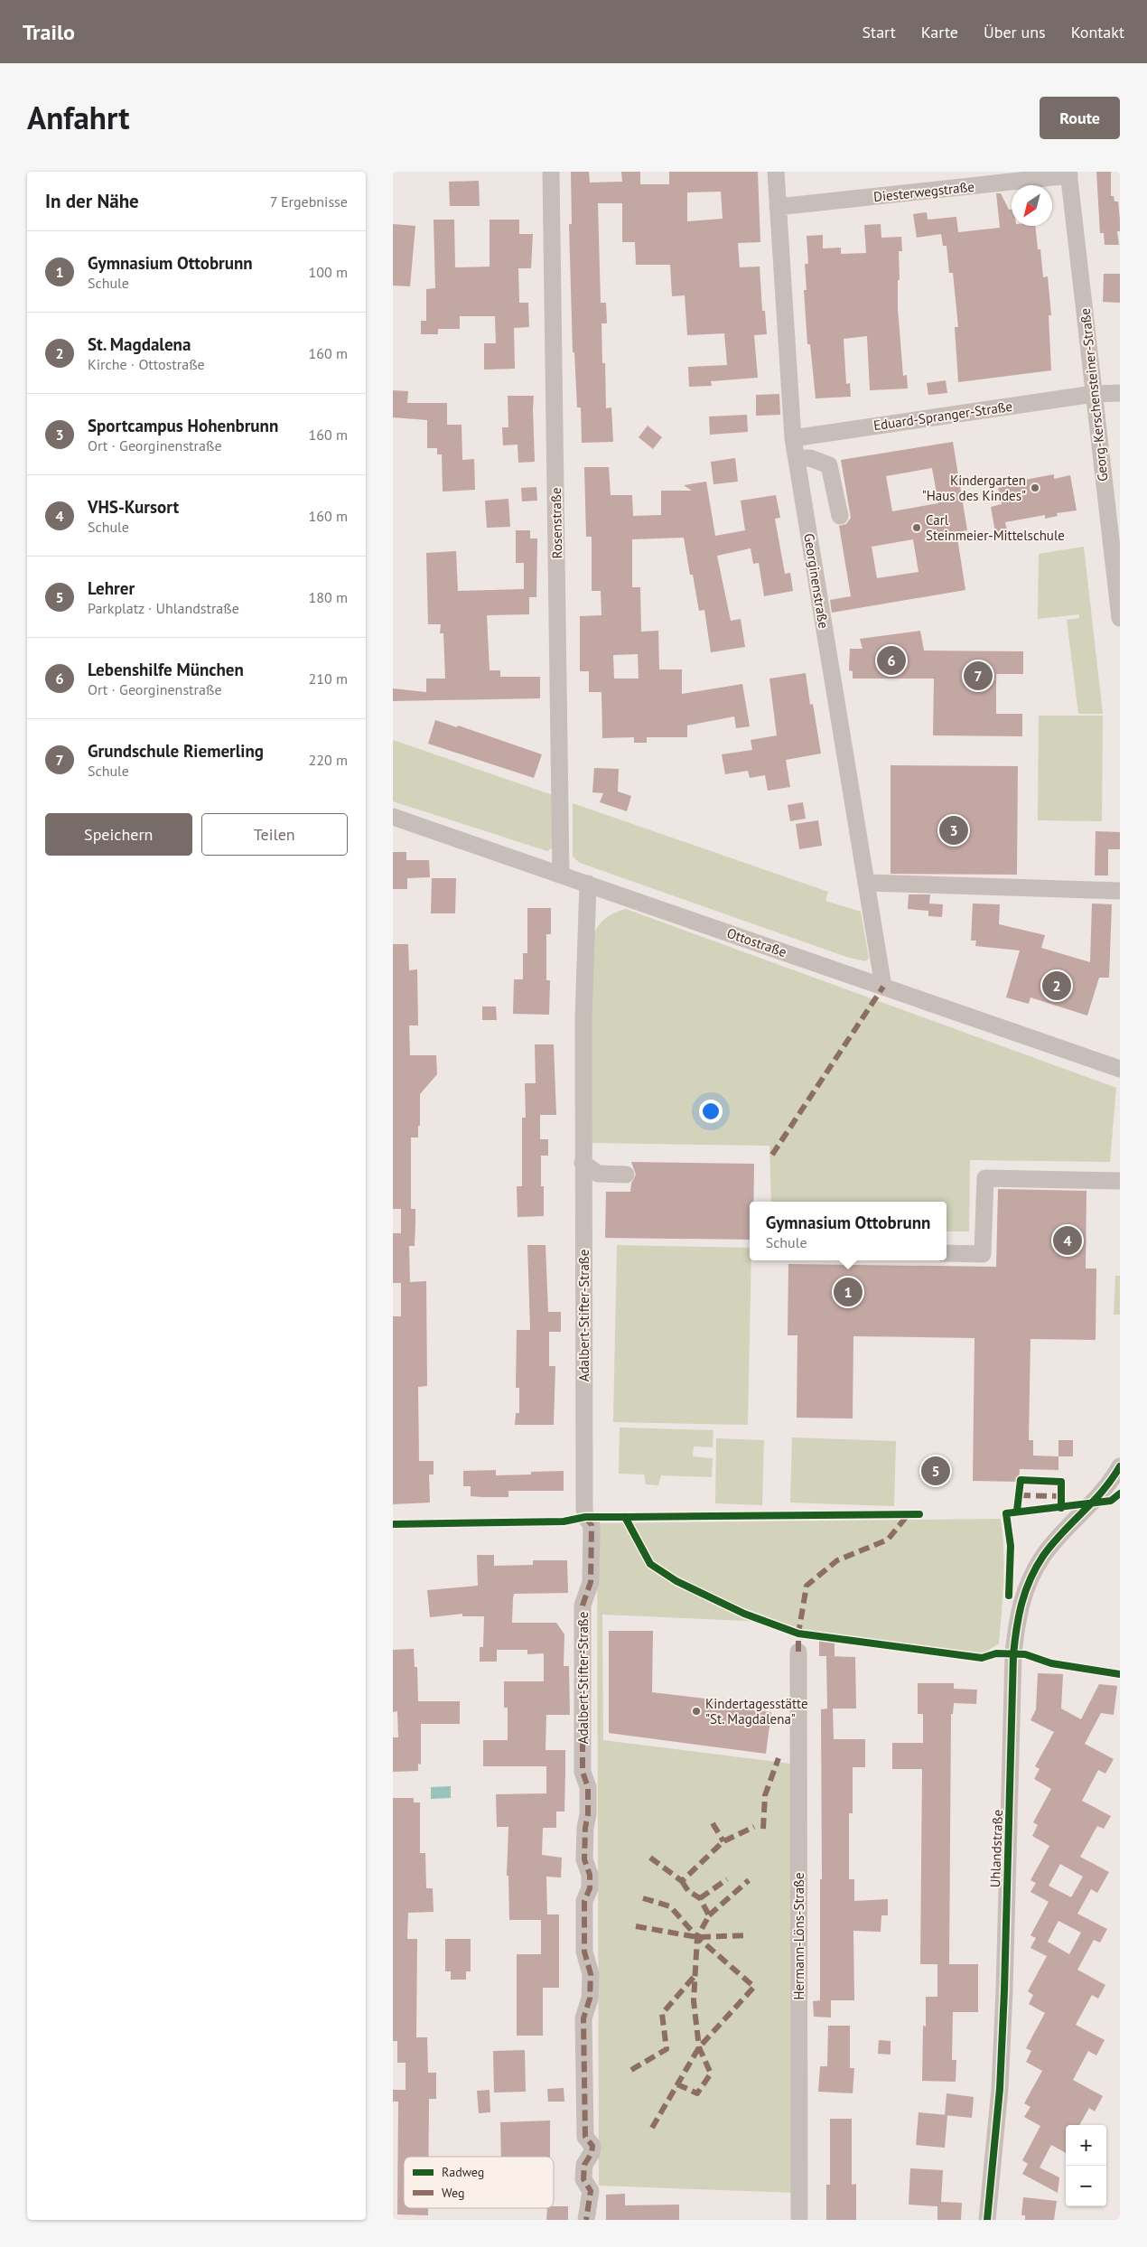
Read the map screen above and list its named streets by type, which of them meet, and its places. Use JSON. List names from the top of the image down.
{
  "streets": {
    "street": [
      "Diesterwegstraße",
      "Georg-Kerschensteiner-Straße",
      "Eduard-Spranger-Straße",
      "Rosenstraße",
      "Georginenstraße",
      "Ottostraße",
      "Adalbert-Stifter-Straße",
      "Uhlandstraße",
      "Hermann-Löns-Straße"
    ]
  },
  "crossings": [
    ["Diesterwegstraße", "Georg-Kerschensteiner-Straße"],
    ["Diesterwegstraße", "Georginenstraße"],
    ["Georg-Kerschensteiner-Straße", "Eduard-Spranger-Straße"],
    ["Eduard-Spranger-Straße", "Georginenstraße"],
    ["Rosenstraße", "Ottostraße"],
    ["Georginenstraße", "Ottostraße"],
    ["Ottostraße", "Adalbert-Stifter-Straße"]
  ],
  "places": ["Kindergarten \"Haus des Kindes\"", "Carl Steinmeier-Mittelschule", "Kindertagesstätte \"St. Magdalena\""],
  "legend": ["Radweg", "Weg"],
  "north": "bottom left",
  "page": {
    "header": "Trailo",
    "nav": [
      "Start",
      "Karte",
      "Über uns",
      "Kontakt"
    ],
    "title": "Anfahrt",
    "buttons": [
      "Route",
      ["Speichern", "Teilen"]
    ],
    "heading": ["In der Nähe", "7 Ergebnisse"],
    "list": [
      {
        "mark": "1",
        "name": "Gymnasium Ottobrunn",
        "note": "Schule",
        "value": "100 m"
      },
      {
        "mark": "2",
        "name": "St. Magdalena",
        "note": "Kirche · Ottostraße",
        "value": "160 m"
      },
      {
        "mark": "3",
        "name": "Sportcampus Hohenbrunn",
        "note": "Ort · Georginenstraße",
        "value": "160 m"
      },
      {
        "mark": "4",
        "name": "VHS-Kursort",
        "note": "Schule",
        "value": "160 m"
      },
      {
        "mark": "5",
        "name": "Lehrer",
        "note": "Parkplatz · Uhlandstraße",
        "value": "180 m"
      },
      {
        "mark": "6",
        "name": "Lebenshilfe München",
        "note": "Ort · Georginenstraße",
        "value": "210 m"
      },
      {
        "mark": "7",
        "name": "Grundschule Riemerling",
        "note": "Schule",
        "value": "220 m"
      }
    ],
    "pins": [
      "6",
      "7",
      "3",
      "2",
      "4",
      "1",
      "5"
    ],
    "popup": ["Gymnasium Ottobrunn", "Schule"],
    "map_buttons": ["+", "−"]
  }
}
